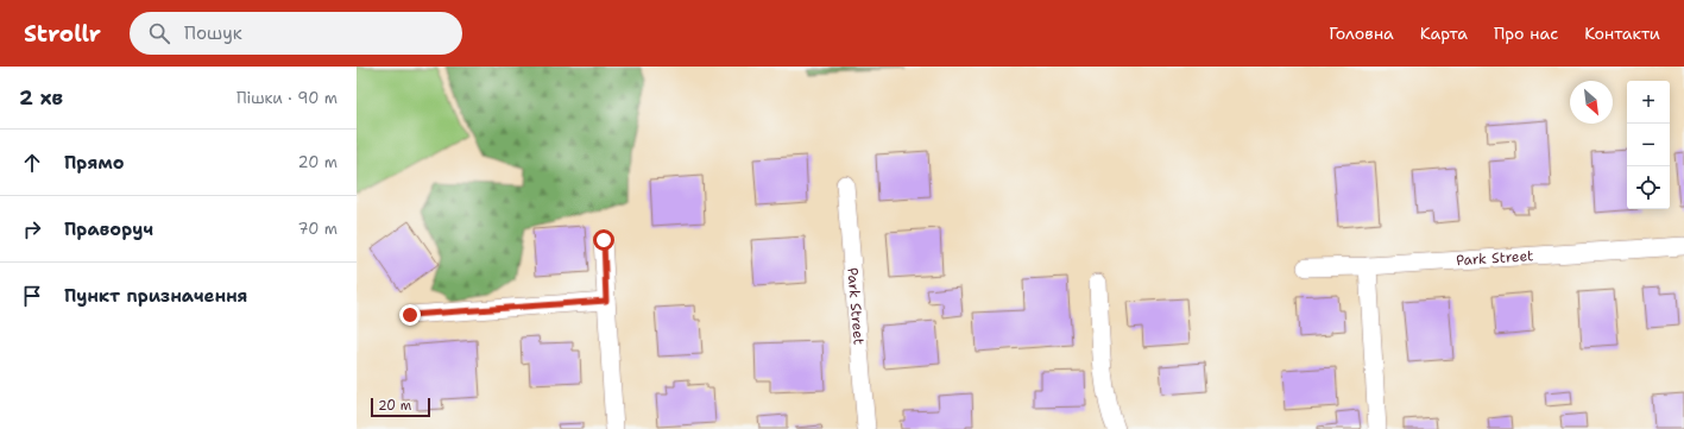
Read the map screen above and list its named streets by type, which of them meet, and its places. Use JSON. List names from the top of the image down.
{
  "streets": {
    "street": ["Park Street"]
  },
  "scale_bar": "20 m",
  "north": "bottom right",
  "page": {
    "header": "Strollr",
    "search": "Пошук",
    "nav": [
      "Головна",
      "Карта",
      "Про нас",
      "Контакти"
    ],
    "heading": ["2 хв", "Пішки · 90 m"],
    "map_buttons": ["+", "−"],
    "list": [
      ["Прямо", "20 m"],
      ["Праворуч", "70 m"],
      "Пункт призначення"
    ],
    "scale": "20 m"
  }
}
